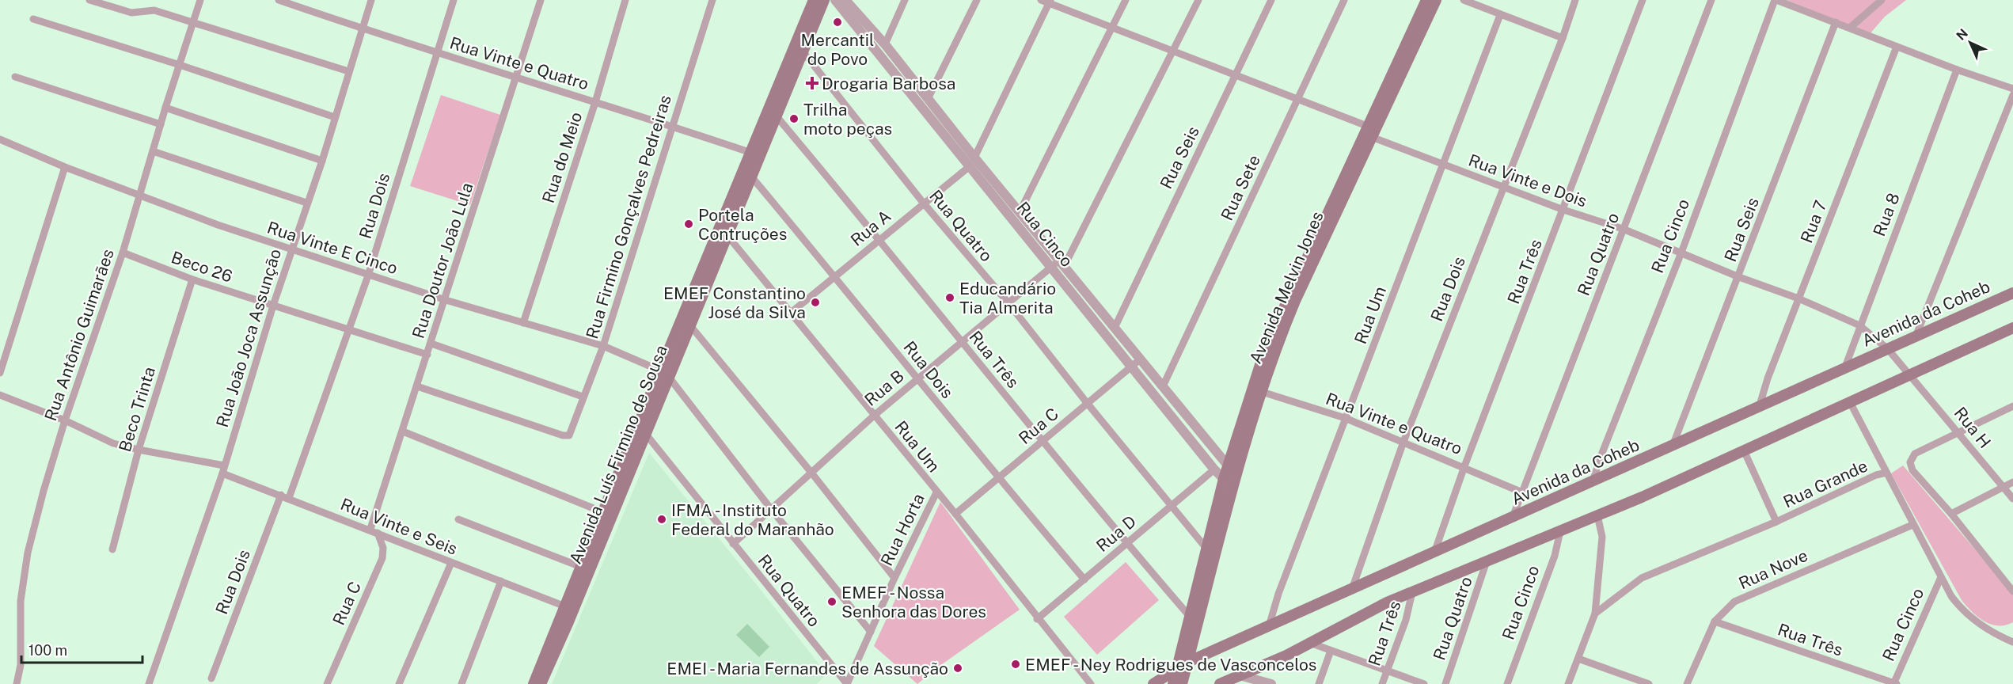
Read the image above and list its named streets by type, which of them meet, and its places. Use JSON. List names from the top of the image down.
{
  "streets": {
    "main road": ["Avenida Melvin Jones", "Avenida da Coheb", "Avenida Luís Firmino de Sousa"],
    "street": [
      "Rua Vinte e Quatro",
      "Rua do Meio",
      "Rua Seis",
      "Rua Vinte e Dois",
      "Rua Sete",
      "Rua Dois",
      "Rua 8",
      "Rua Firmino Gonçalves Pedreiras",
      "Rua 7",
      "Rua Quatro",
      "Rua A",
      "Rua Cinco",
      "Rua Vinte E Cinco",
      "Rua Doutor João Lula",
      "Beco 26",
      "Rua Três",
      "Rua Um",
      "Rua Antônio Guimarães",
      "Rua João Joca Assunção",
      "Rua B",
      "Beco Trinta",
      "Rua C",
      "Rua H",
      "Rua Grande",
      "Rua Vinte e Seis",
      "Rua Horta",
      "Rua D",
      "Rua Nove"
    ]
  },
  "crossings": [
    ["Rua Vinte e Quatro", "Rua do Meio"],
    ["Rua Vinte e Quatro", "Rua Dois"],
    ["Rua Vinte e Quatro", "Rua Firmino Gonçalves Pedreiras"],
    ["Rua Vinte e Quatro", "Rua Quatro"],
    ["Rua Vinte e Quatro", "Rua Doutor João Lula"],
    ["Rua Vinte e Quatro", "Rua Três"],
    ["Rua Vinte e Quatro", "Avenida Melvin Jones"],
    ["Rua Vinte e Quatro", "Rua Um"],
    ["Rua Vinte e Quatro", "Rua João Joca Assunção"],
    ["Rua Vinte e Quatro", "Avenida Luís Firmino de Sousa"],
    ["Rua do Meio", "Rua Vinte E Cinco"],
    ["Rua Seis", "Rua Vinte e Dois"],
    ["Rua Seis", "Rua Cinco"],
    ["Rua Seis", "Avenida da Coheb"],
    ["Rua Vinte e Dois", "Rua Sete"],
    ["Rua Vinte e Dois", "Rua Dois"],
    ["Rua Vinte e Dois", "Rua 8"],
    ["Rua Vinte e Dois", "Rua 7"],
    ["Rua Vinte e Dois", "Rua Quatro"],
    ["Rua Vinte e Dois", "Rua Cinco"],
    ["Rua Vinte e Dois", "Rua Três"],
    ["Rua Vinte e Dois", "Avenida Melvin Jones"],
    ["Rua Vinte e Dois", "Avenida da Coheb"],
    ["Rua Vinte e Dois", "Rua Um"],
    ["Rua Vinte e Dois", "Rua H"],
    ["Rua Sete", "Rua Cinco"],
    ["Rua Dois", "Rua A"],
    ["Rua Dois", "Rua Vinte E Cinco"],
    ["Rua Dois", "Beco 26"],
    ["Rua Dois", "Avenida da Coheb"],
    ["Rua Dois", "Rua B"],
    ["Rua Dois", "Rua C"],
    ["Rua Dois", "Avenida Luís Firmino de Sousa"],
    ["Rua Dois", "Rua Vinte e Seis"],
    ["Rua Dois", "Rua D"],
    ["Rua 8", "Avenida da Coheb"],
    ["Rua Firmino Gonçalves Pedreiras", "Rua Vinte E Cinco"],
    ["Rua Firmino Gonçalves Pedreiras", "Rua Doutor João Lula"],
    ["Rua 7", "Avenida da Coheb"],
    ["Rua Quatro", "Rua A"],
    ["Rua Quatro", "Avenida Melvin Jones"],
    ["Rua Quatro", "Avenida da Coheb"],
    ["Rua Quatro", "Rua B"],
    ["Rua Quatro", "Rua C"],
    ["Rua Quatro", "Avenida Luís Firmino de Sousa"],
    ["Rua Quatro", "Rua Horta"],
    ["Rua Quatro", "Rua D"],
    ["Rua A", "Rua Cinco"],
    ["Rua A", "Rua Três"],
    ["Rua A", "Rua Um"],
    ["Rua Cinco", "Rua Três"],
    ["Rua Cinco", "Avenida Melvin Jones"],
    ["Rua Cinco", "Avenida da Coheb"],
    ["Rua Cinco", "Rua B"],
    ["Rua Cinco", "Rua C"],
    ["Rua Cinco", "Rua D"],
    ["Rua Vinte E Cinco", "Rua Doutor João Lula"],
    ["Rua Vinte E Cinco", "Rua Antônio Guimarães"],
    ["Rua Vinte E Cinco", "Rua João Joca Assunção"],
    ["Rua Vinte E Cinco", "Avenida Luís Firmino de Sousa"],
    ["Rua Doutor João Lula", "Beco 26"],
    ["Rua Doutor João Lula", "Rua Vinte e Seis"],
    ["Beco 26", "Rua Antônio Guimarães"],
    ["Beco 26", "Rua João Joca Assunção"],
    ["Beco 26", "Beco Trinta"],
    ["Rua Três", "Avenida Melvin Jones"],
    ["Rua Três", "Avenida da Coheb"],
    ["Rua Três", "Rua B"],
    ["Rua Três", "Rua C"],
    ["Rua Três", "Avenida Luís Firmino de Sousa"],
    ["Rua Três", "Rua D"],
    ["Rua Três", "Rua Nove"],
    ["Avenida Melvin Jones", "Avenida da Coheb"],
    ["Avenida da Coheb", "Rua Um"],
    ["Avenida da Coheb", "Rua H"],
    ["Rua Um", "Rua B"],
    ["Rua Um", "Rua C"],
    ["Rua Um", "Avenida Luís Firmino de Sousa"],
    ["Rua Um", "Rua Horta"],
    ["Rua Um", "Rua D"],
    ["Rua João Joca Assunção", "Rua Vinte e Seis"],
    ["Rua C", "Rua Vinte e Seis"],
    ["Avenida Luís Firmino de Sousa", "Rua Vinte e Seis"]
  ],
  "places": {
    "other": [
      "Mercantil do Povo",
      "Trilha moto peças",
      "Portela Contruções",
      "Educandário Tia Almerita",
      "EMEF Constantino José da Silva",
      "IFMA - Instituto Federal do Maranhão",
      "EMEF - Nossa Senhora das Dores",
      "EMEF - Ney Rodrigues de Vasconcelos",
      "EMEI - Maria Fernandes de Assunção"
    ],
    "health": ["Drogaria Barbosa"]
  },
  "scale_bar": "100 m",
  "north": "top left"
}
